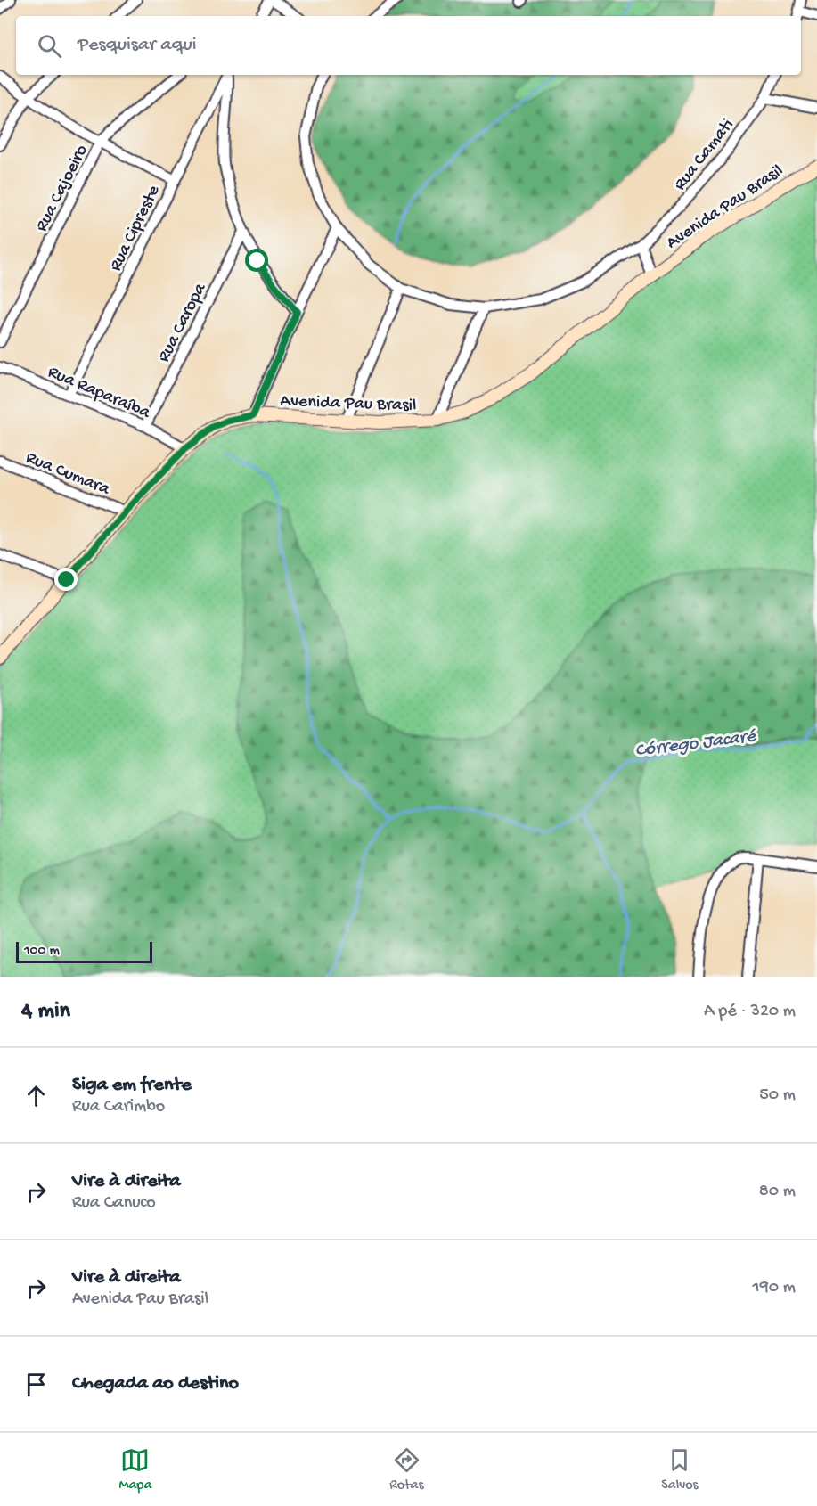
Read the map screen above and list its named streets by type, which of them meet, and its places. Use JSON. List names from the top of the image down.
{
  "streets": {
    "main road": ["Avenida Pau Brasil"],
    "street": [
      "Rua Camati",
      "Rua Cajoeiro",
      "Rua Cipreste",
      "Rua Caropa",
      "Rua Raparaíba",
      "Rua Cumara"
    ]
  },
  "crossings": [
    ["Avenida Pau Brasil", "Rua Raparaíba"],
    ["Avenida Pau Brasil", "Rua Cumara"],
    ["Rua Cipreste", "Rua Raparaíba"],
    ["Rua Caropa", "Rua Raparaíba"]
  ],
  "water": ["Córrego Jacaré"],
  "scale_bar": "100 m",
  "page": {
    "search": "Pesquisar aqui",
    "scale": "100 m",
    "heading": ["4 min", "A pé · 320 m"],
    "list": [
      ["Siga em frente", "Rua Carimbo", "50 m"],
      ["Vire à direita", "Rua Canuco", "80 m"],
      ["Vire à direita", "Avenida Pau Brasil", "190 m"],
      "Chegada ao destino"
    ],
    "nav": ["Mapa", "Rotas", "Salvos"]
  }
}
